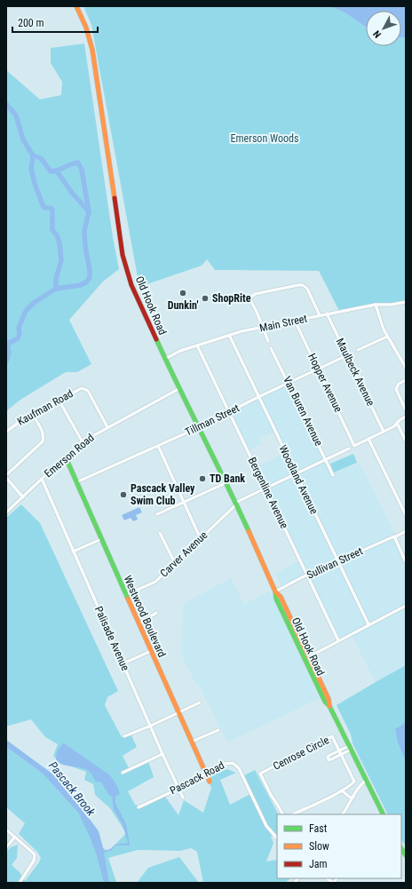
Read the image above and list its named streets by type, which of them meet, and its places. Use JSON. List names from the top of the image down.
{
  "streets": {
    "main road": ["Old Hook Road", "Westwood Boulevard"],
    "street": [
      "Main Street",
      "Maulbeck Avenue",
      "Hopper Avenue",
      "Kaufman Road",
      "Van Buren Avenue",
      "Tillman Street",
      "Emerson Road",
      "Woodland Avenue",
      "Bergenline Avenue",
      "Carver Avenue",
      "Sullivan Street",
      "Palisade Avenue",
      "Cenrose Circle",
      "Pascack Road"
    ]
  },
  "crossings": [
    ["Old Hook Road", "Main Street"],
    ["Old Hook Road", "Tillman Street"],
    ["Old Hook Road", "Emerson Road"],
    ["Old Hook Road", "Carver Avenue"],
    ["Old Hook Road", "Sullivan Street"],
    ["Main Street", "Maulbeck Avenue"],
    ["Main Street", "Hopper Avenue"],
    ["Main Street", "Woodland Avenue"],
    ["Main Street", "Bergenline Avenue"],
    ["Maulbeck Avenue", "Tillman Street"],
    ["Hopper Avenue", "Tillman Street"],
    ["Kaufman Road", "Emerson Road"],
    ["Van Buren Avenue", "Tillman Street"],
    ["Van Buren Avenue", "Carver Avenue"],
    ["Tillman Street", "Woodland Avenue"],
    ["Tillman Street", "Bergenline Avenue"],
    ["Tillman Street", "Westwood Boulevard"],
    ["Emerson Road", "Westwood Boulevard"],
    ["Emerson Road", "Palisade Avenue"],
    ["Woodland Avenue", "Carver Avenue"],
    ["Woodland Avenue", "Sullivan Street"],
    ["Bergenline Avenue", "Carver Avenue"],
    ["Bergenline Avenue", "Sullivan Street"],
    ["Carver Avenue", "Westwood Boulevard"],
    ["Westwood Boulevard", "Pascack Road"],
    ["Palisade Avenue", "Pascack Road"]
  ],
  "water": ["Pascack Brook"],
  "parks": ["Emerson Woods"],
  "places": [
    "Dunkin'",
    "ShopRite",
    "TD Bank",
    "Pascack Valley Swim Club"
  ],
  "legend": ["Fast", "Slow", "Jam"],
  "scale_bar": "200 m",
  "north": "bottom left"
}
